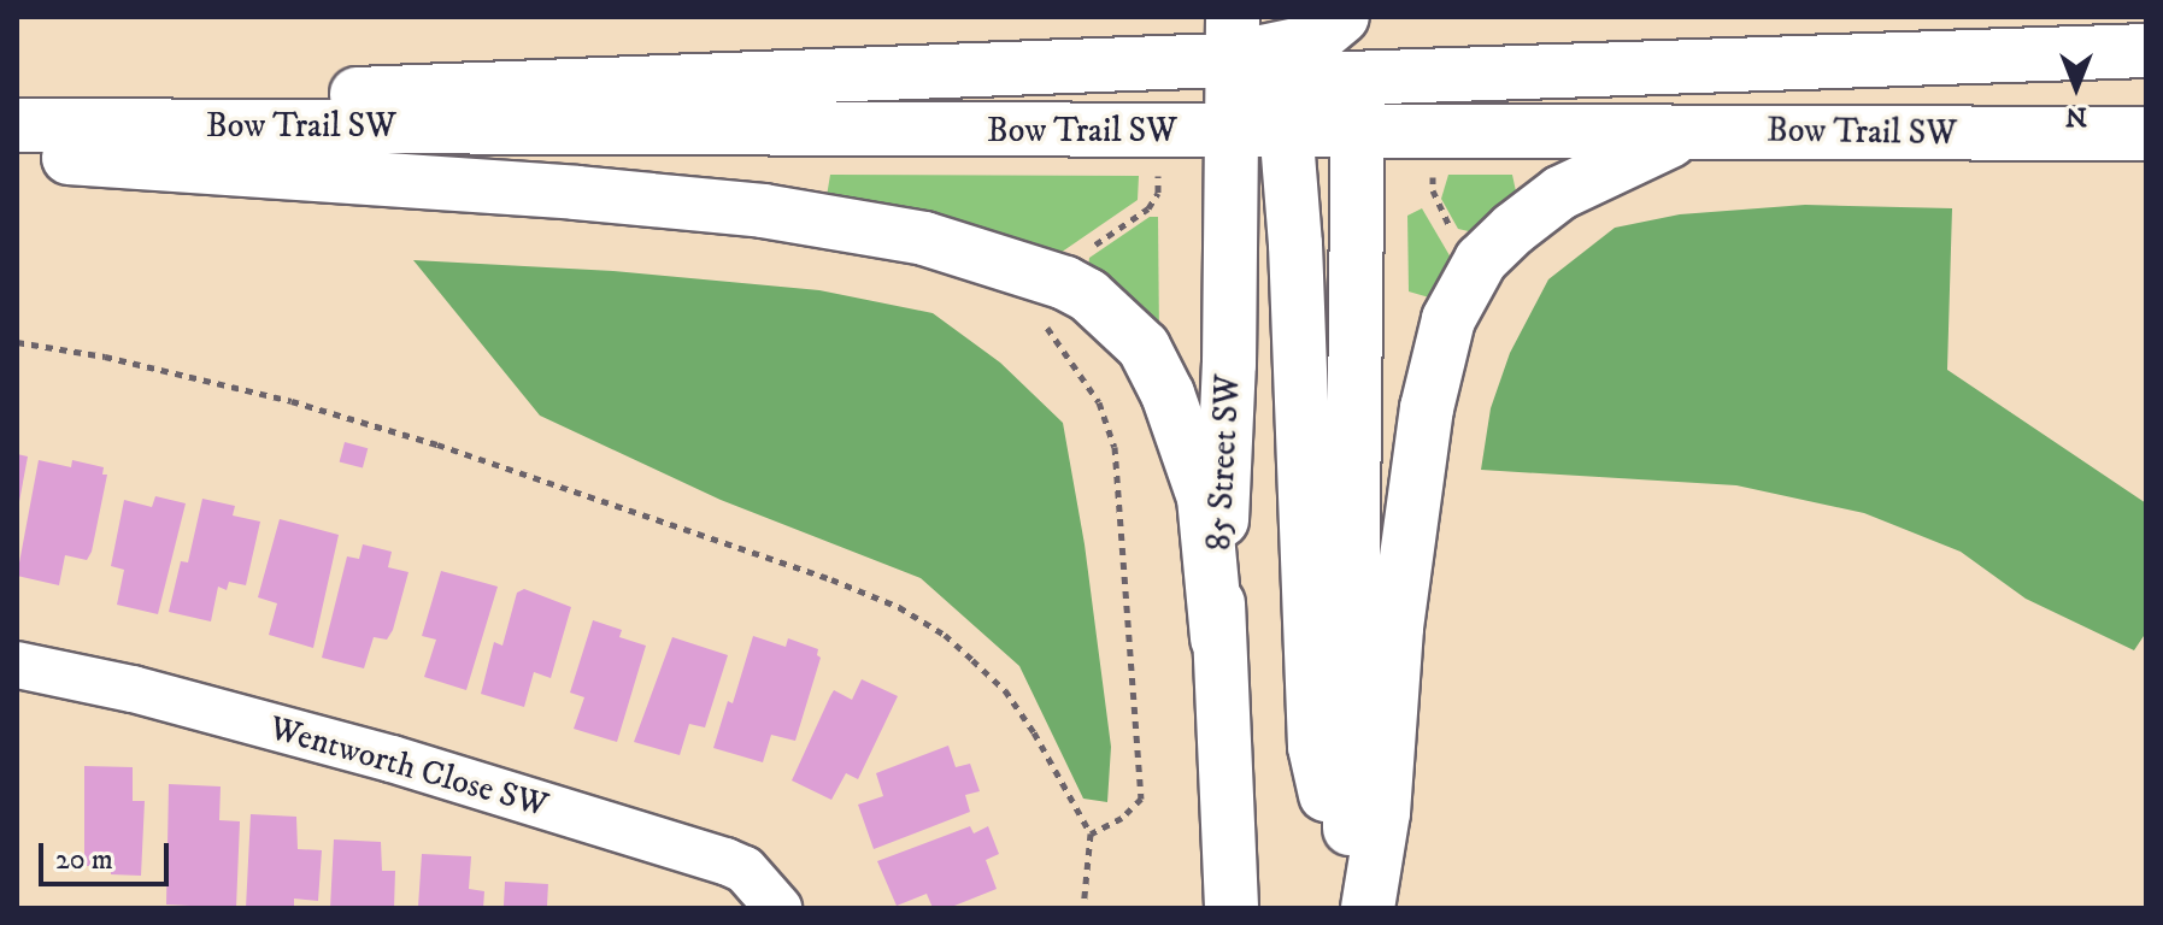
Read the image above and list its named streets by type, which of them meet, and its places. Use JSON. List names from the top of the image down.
{
  "streets": {
    "main road": ["Bow Trail SW", "85 Street SW"],
    "street": ["Wentworth Close SW"]
  },
  "crossings": [
    ["Bow Trail SW", "85 Street SW"]
  ],
  "scale_bar": "20 m",
  "north": "bottom"
}
